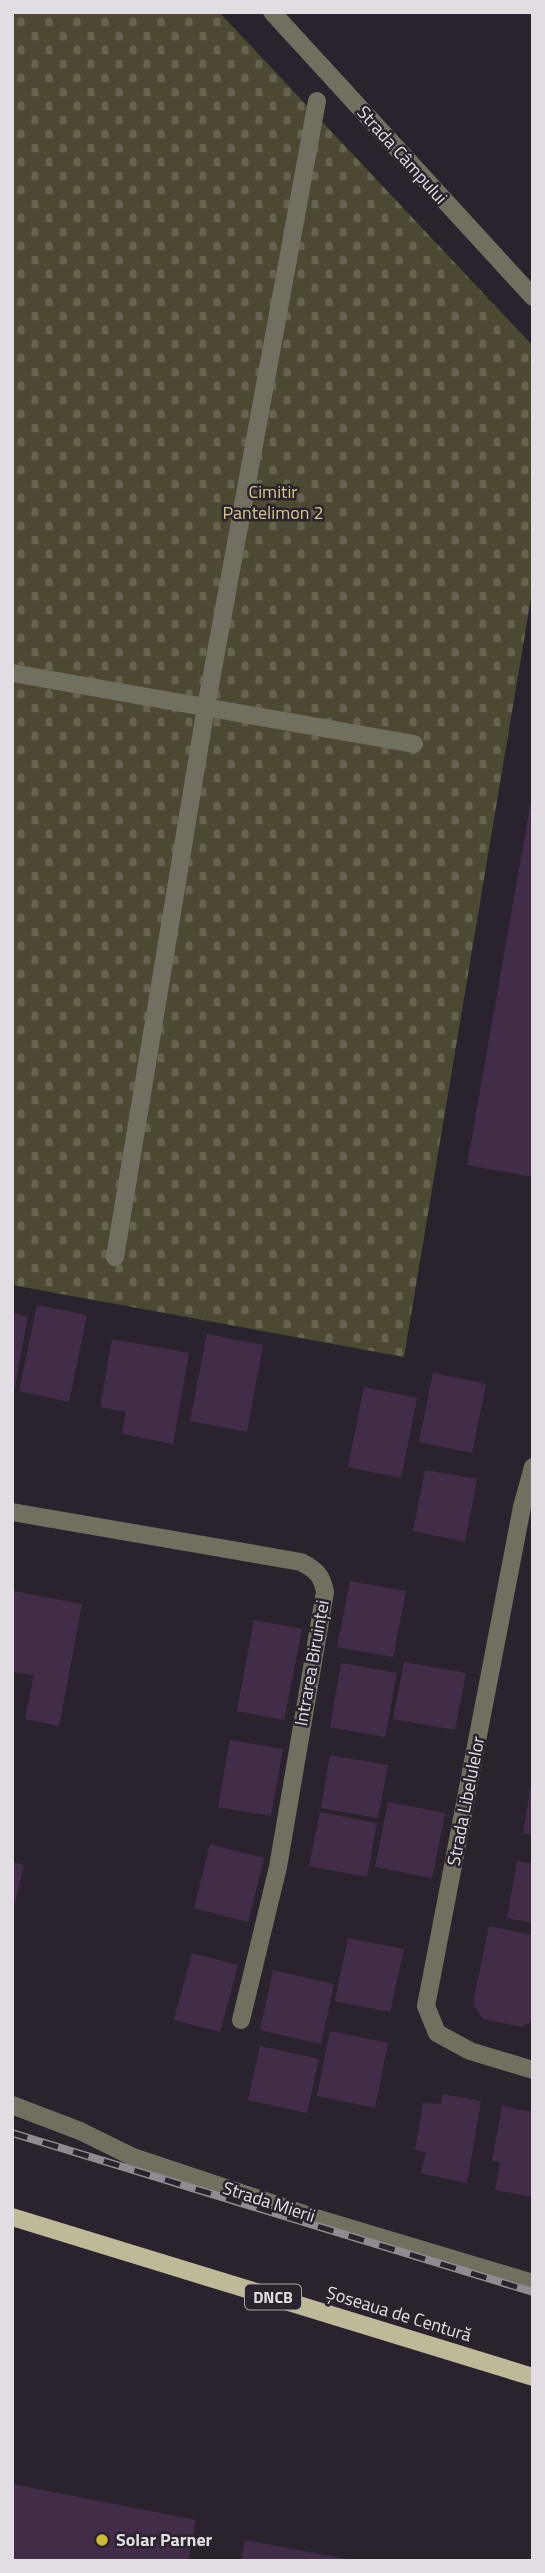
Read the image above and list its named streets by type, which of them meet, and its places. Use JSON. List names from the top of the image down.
{
  "streets": {
    "main road": ["DNCB", "Șoseaua de Centură"],
    "street": [
      "Strada Câmpului",
      "Intrarea Biruinței",
      "Strada Libelulelor",
      "Strada Mierii"
    ]
  },
  "parks": ["Cimitir Pantelimon 2"],
  "places": ["Solar Parner"]
}
